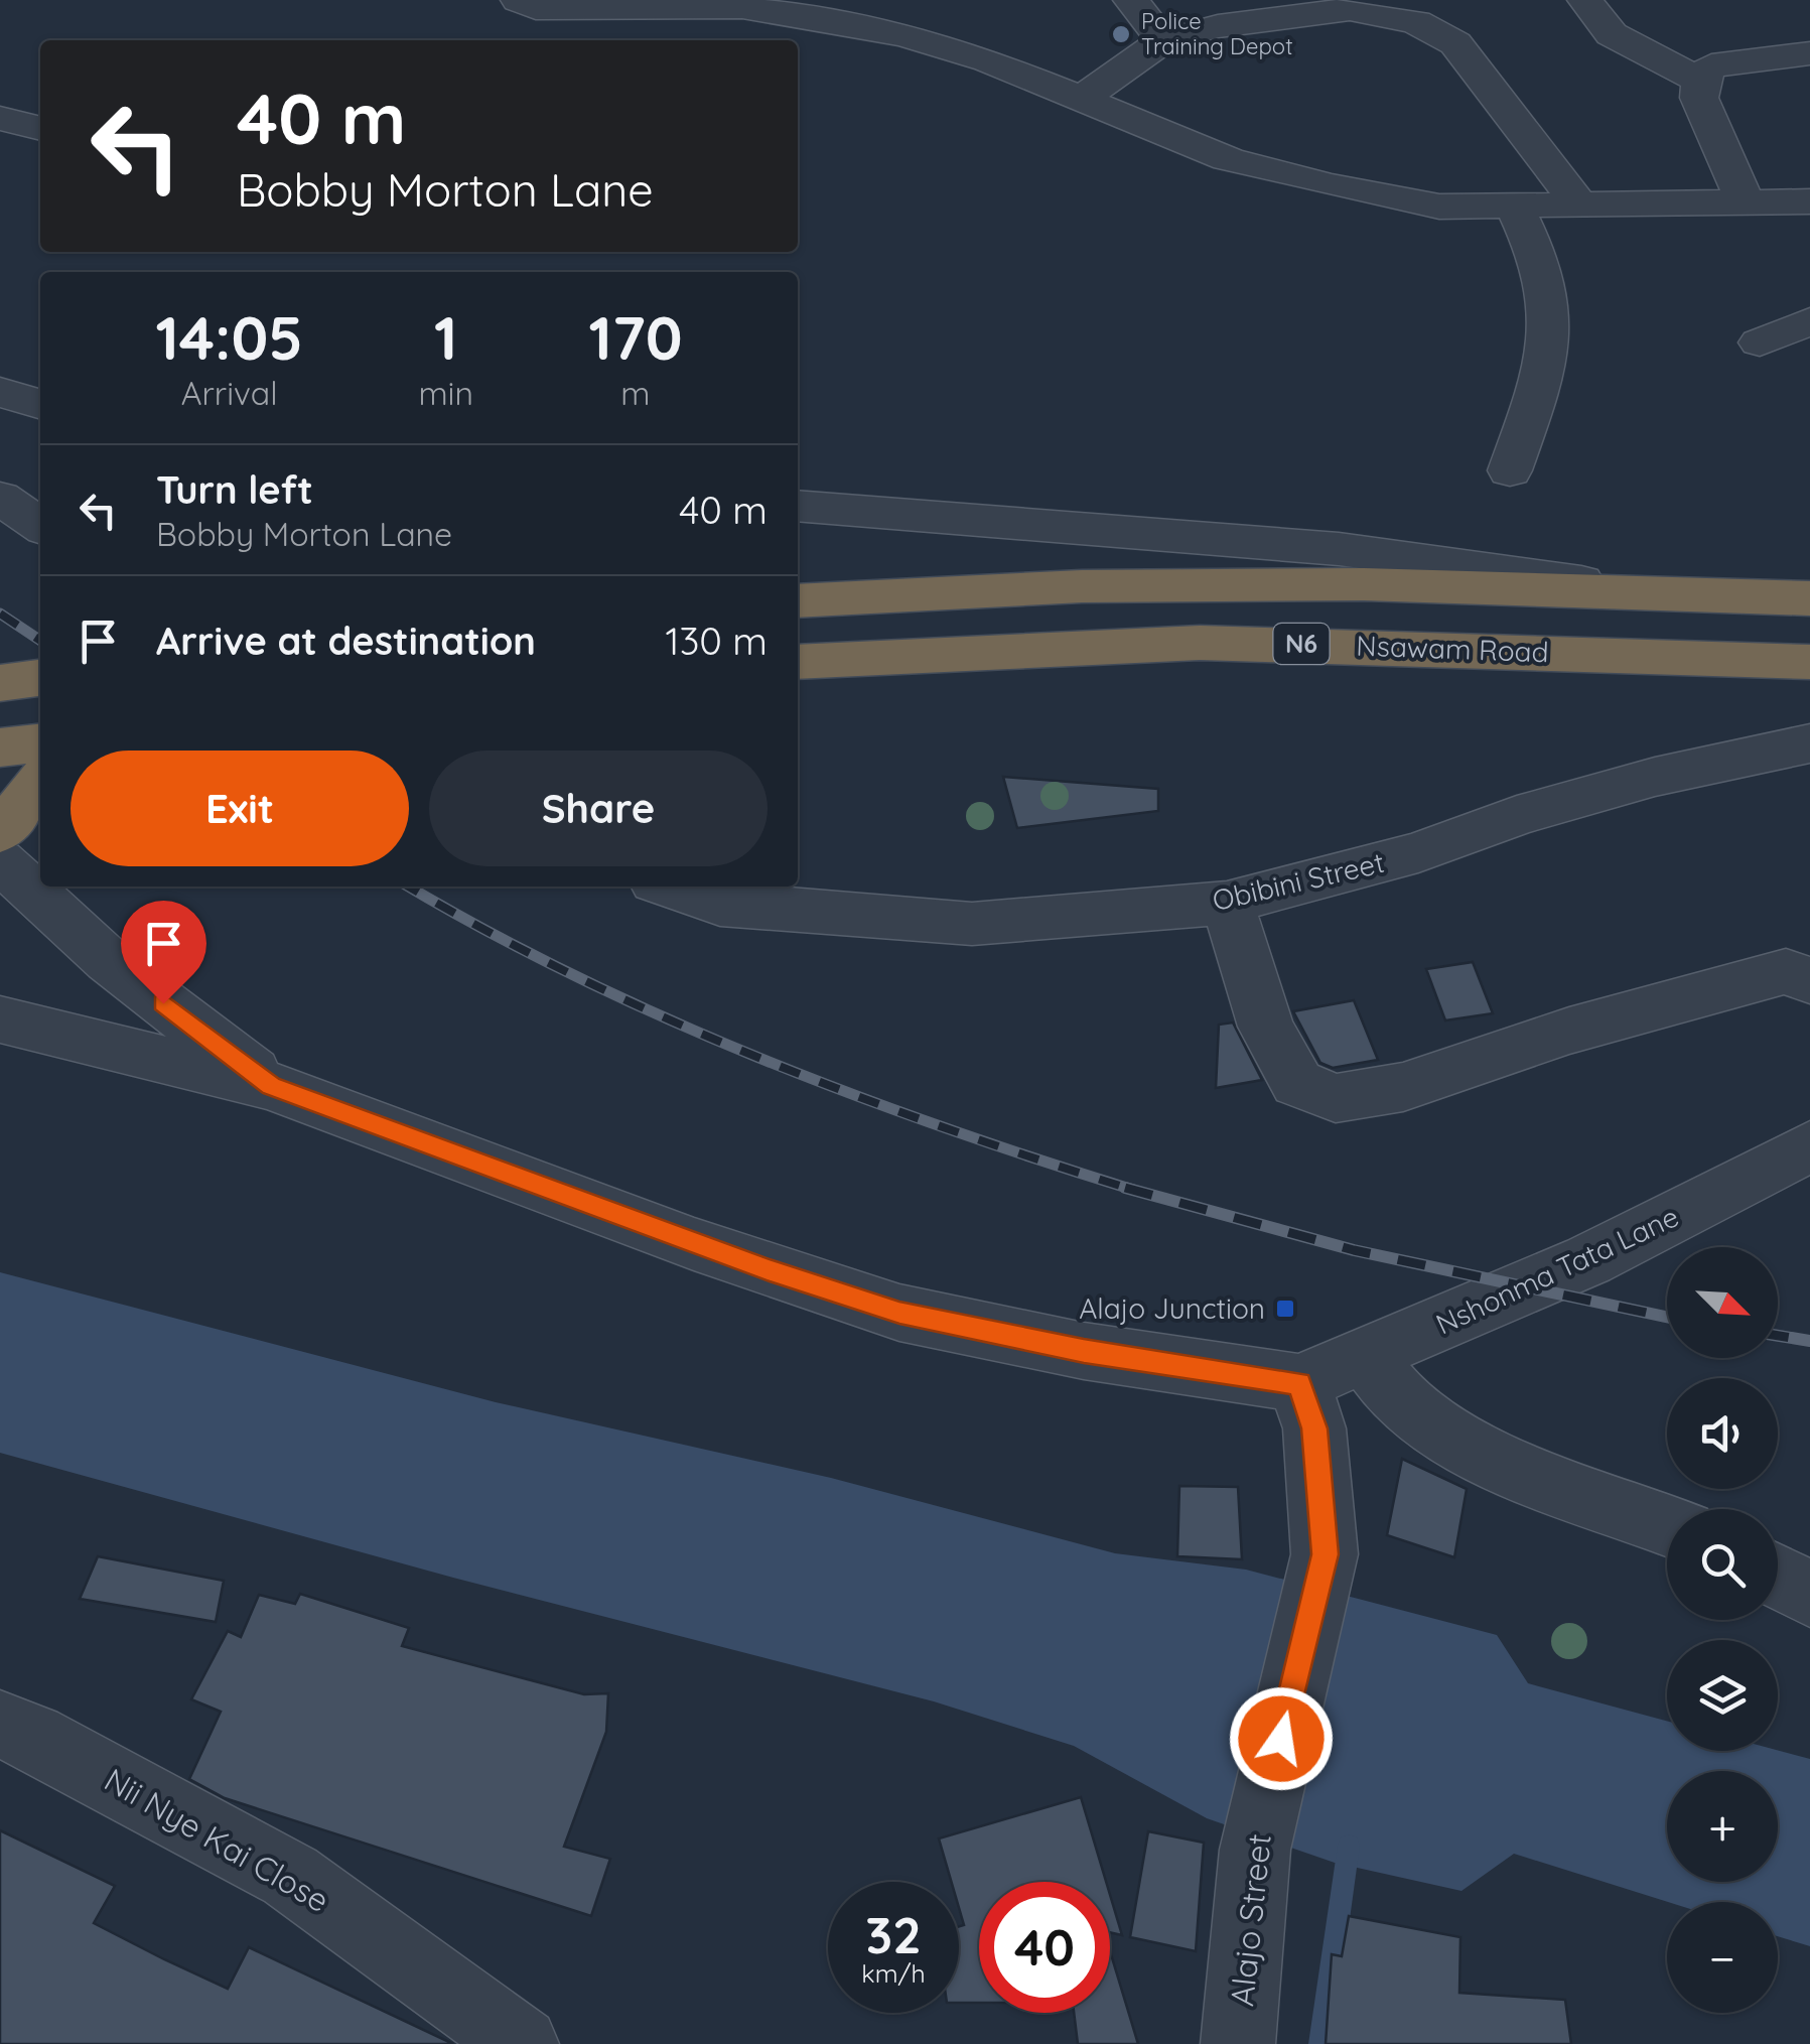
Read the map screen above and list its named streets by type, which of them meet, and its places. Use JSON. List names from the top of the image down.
{
  "streets": {
    "highway": ["N6", "Nsawam Road"],
    "street": [
      "Obibini Street",
      "Nshonma Tata Lane",
      "Nii Nye Kai Close",
      "Alajo Street"
    ]
  },
  "crossings": [
    ["Nshonma Tata Lane", "Alajo Street"]
  ],
  "places": {
    "other": ["Police Training Depot"],
    "transit": ["Alajo Junction"]
  },
  "north": "bottom right",
  "page": {
    "turn": ["40 m", "Bobby Morton Lane"],
    "eta": [
      "14:05",
      "Arrival",
      "1",
      "min",
      "170",
      "m"
    ],
    "list": [
      {
        "name": "Turn left",
        "note": "Bobby Morton Lane",
        "value": "40 m"
      },
      {
        "name": "Arrive at destination",
        "value": "130 m"
      }
    ],
    "buttons": ["Exit", "Share"],
    "map_buttons": ["+", "−"],
    "speed": "32 km/h",
    "limit": "40"
  }
}
